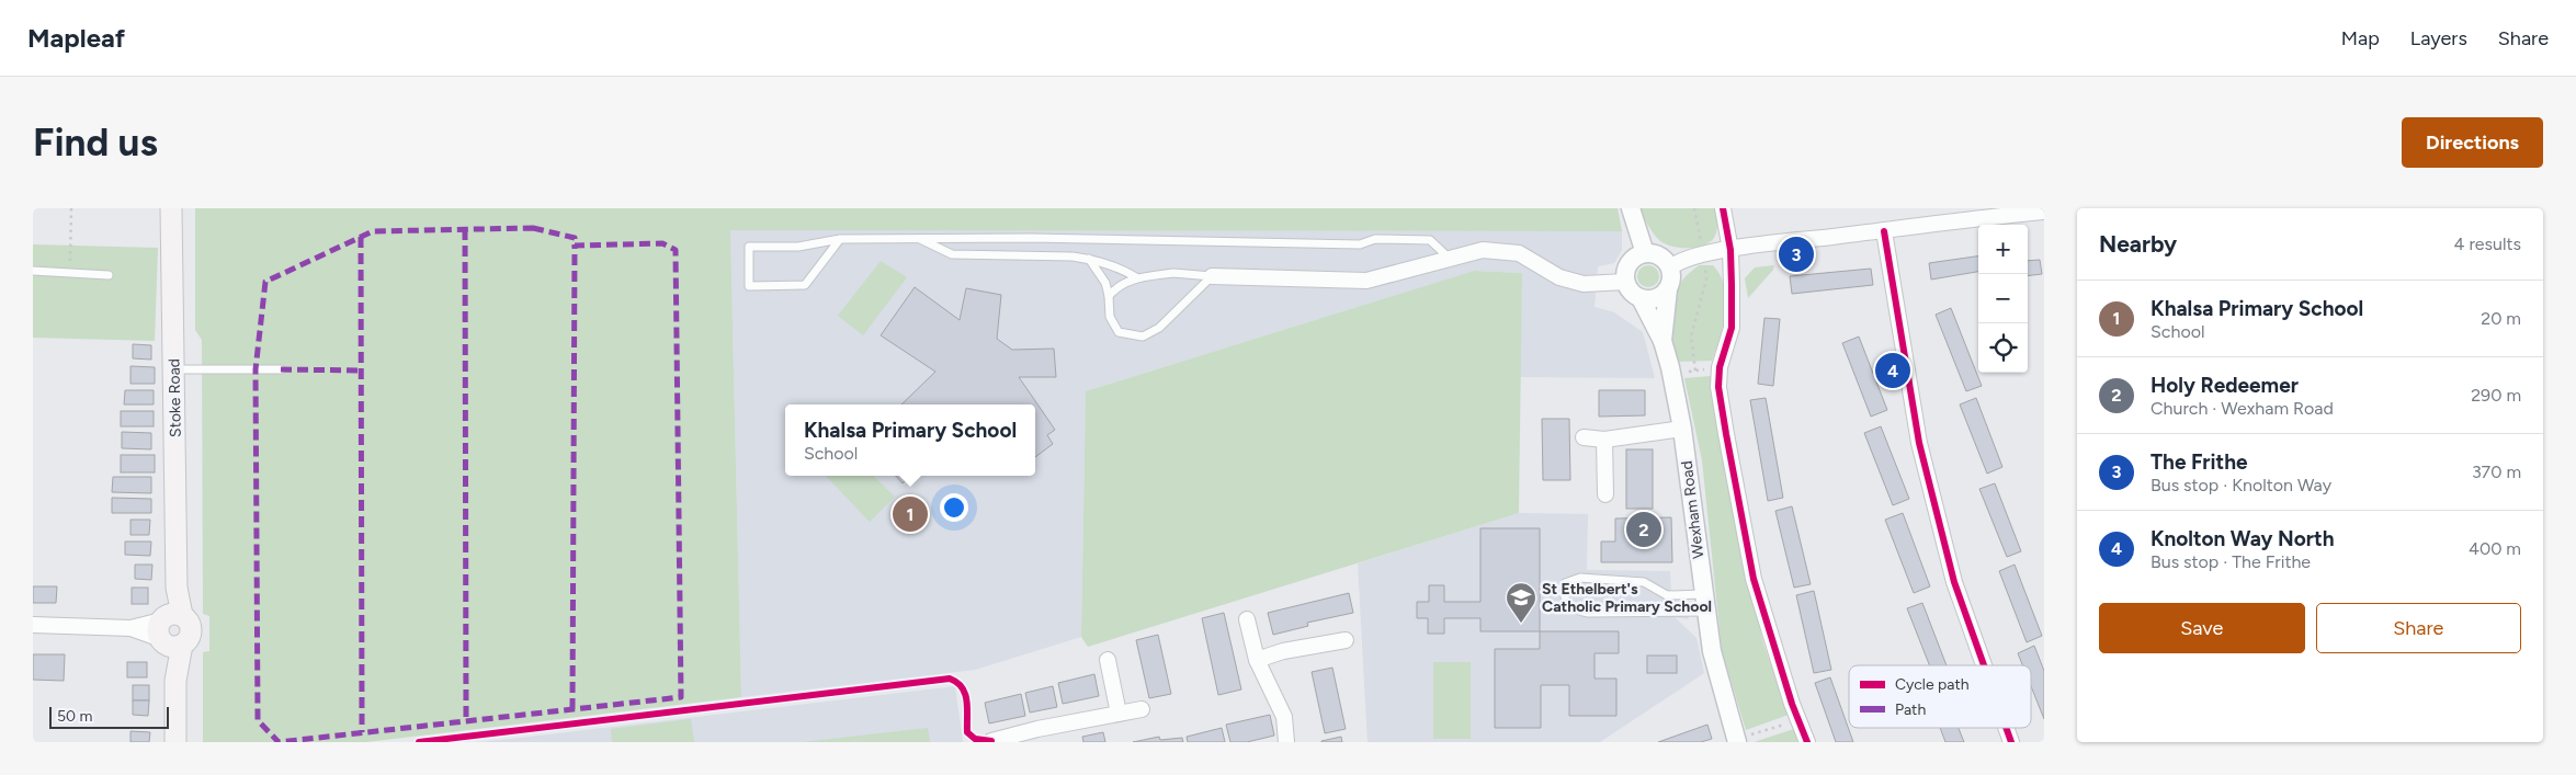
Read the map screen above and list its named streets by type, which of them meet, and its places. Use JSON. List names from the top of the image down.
{
  "streets": {
    "main road": ["Stoke Road"],
    "street": ["Wexham Road"]
  },
  "places": {
    "school or university": ["St Ethelbert's Catholic Primary School"]
  },
  "legend": ["Cycle path", "Path"],
  "scale_bar": "50 m",
  "page": {
    "header": "Mapleaf",
    "nav": ["Map", "Layers", "Share"],
    "buttons": [
      "Directions",
      ["Save", "Share"]
    ],
    "title": "Find us",
    "heading": ["Nearby", "4 results"],
    "map_buttons": ["+", "−"],
    "pins": [
      "3",
      "4",
      "1",
      "2"
    ],
    "list": [
      {
        "mark": "1",
        "name": "Khalsa Primary School",
        "note": "School",
        "value": "20 m"
      },
      {
        "mark": "2",
        "name": "Holy Redeemer",
        "note": "Church · Wexham Road",
        "value": "290 m"
      },
      {
        "mark": "3",
        "name": "The Frithe",
        "note": "Bus stop · Knolton Way",
        "value": "370 m"
      },
      {
        "mark": "4",
        "name": "Knolton Way North",
        "note": "Bus stop · The Frithe",
        "value": "400 m"
      }
    ],
    "popup": ["Khalsa Primary School", "School"],
    "scale": "50 m"
  }
}
